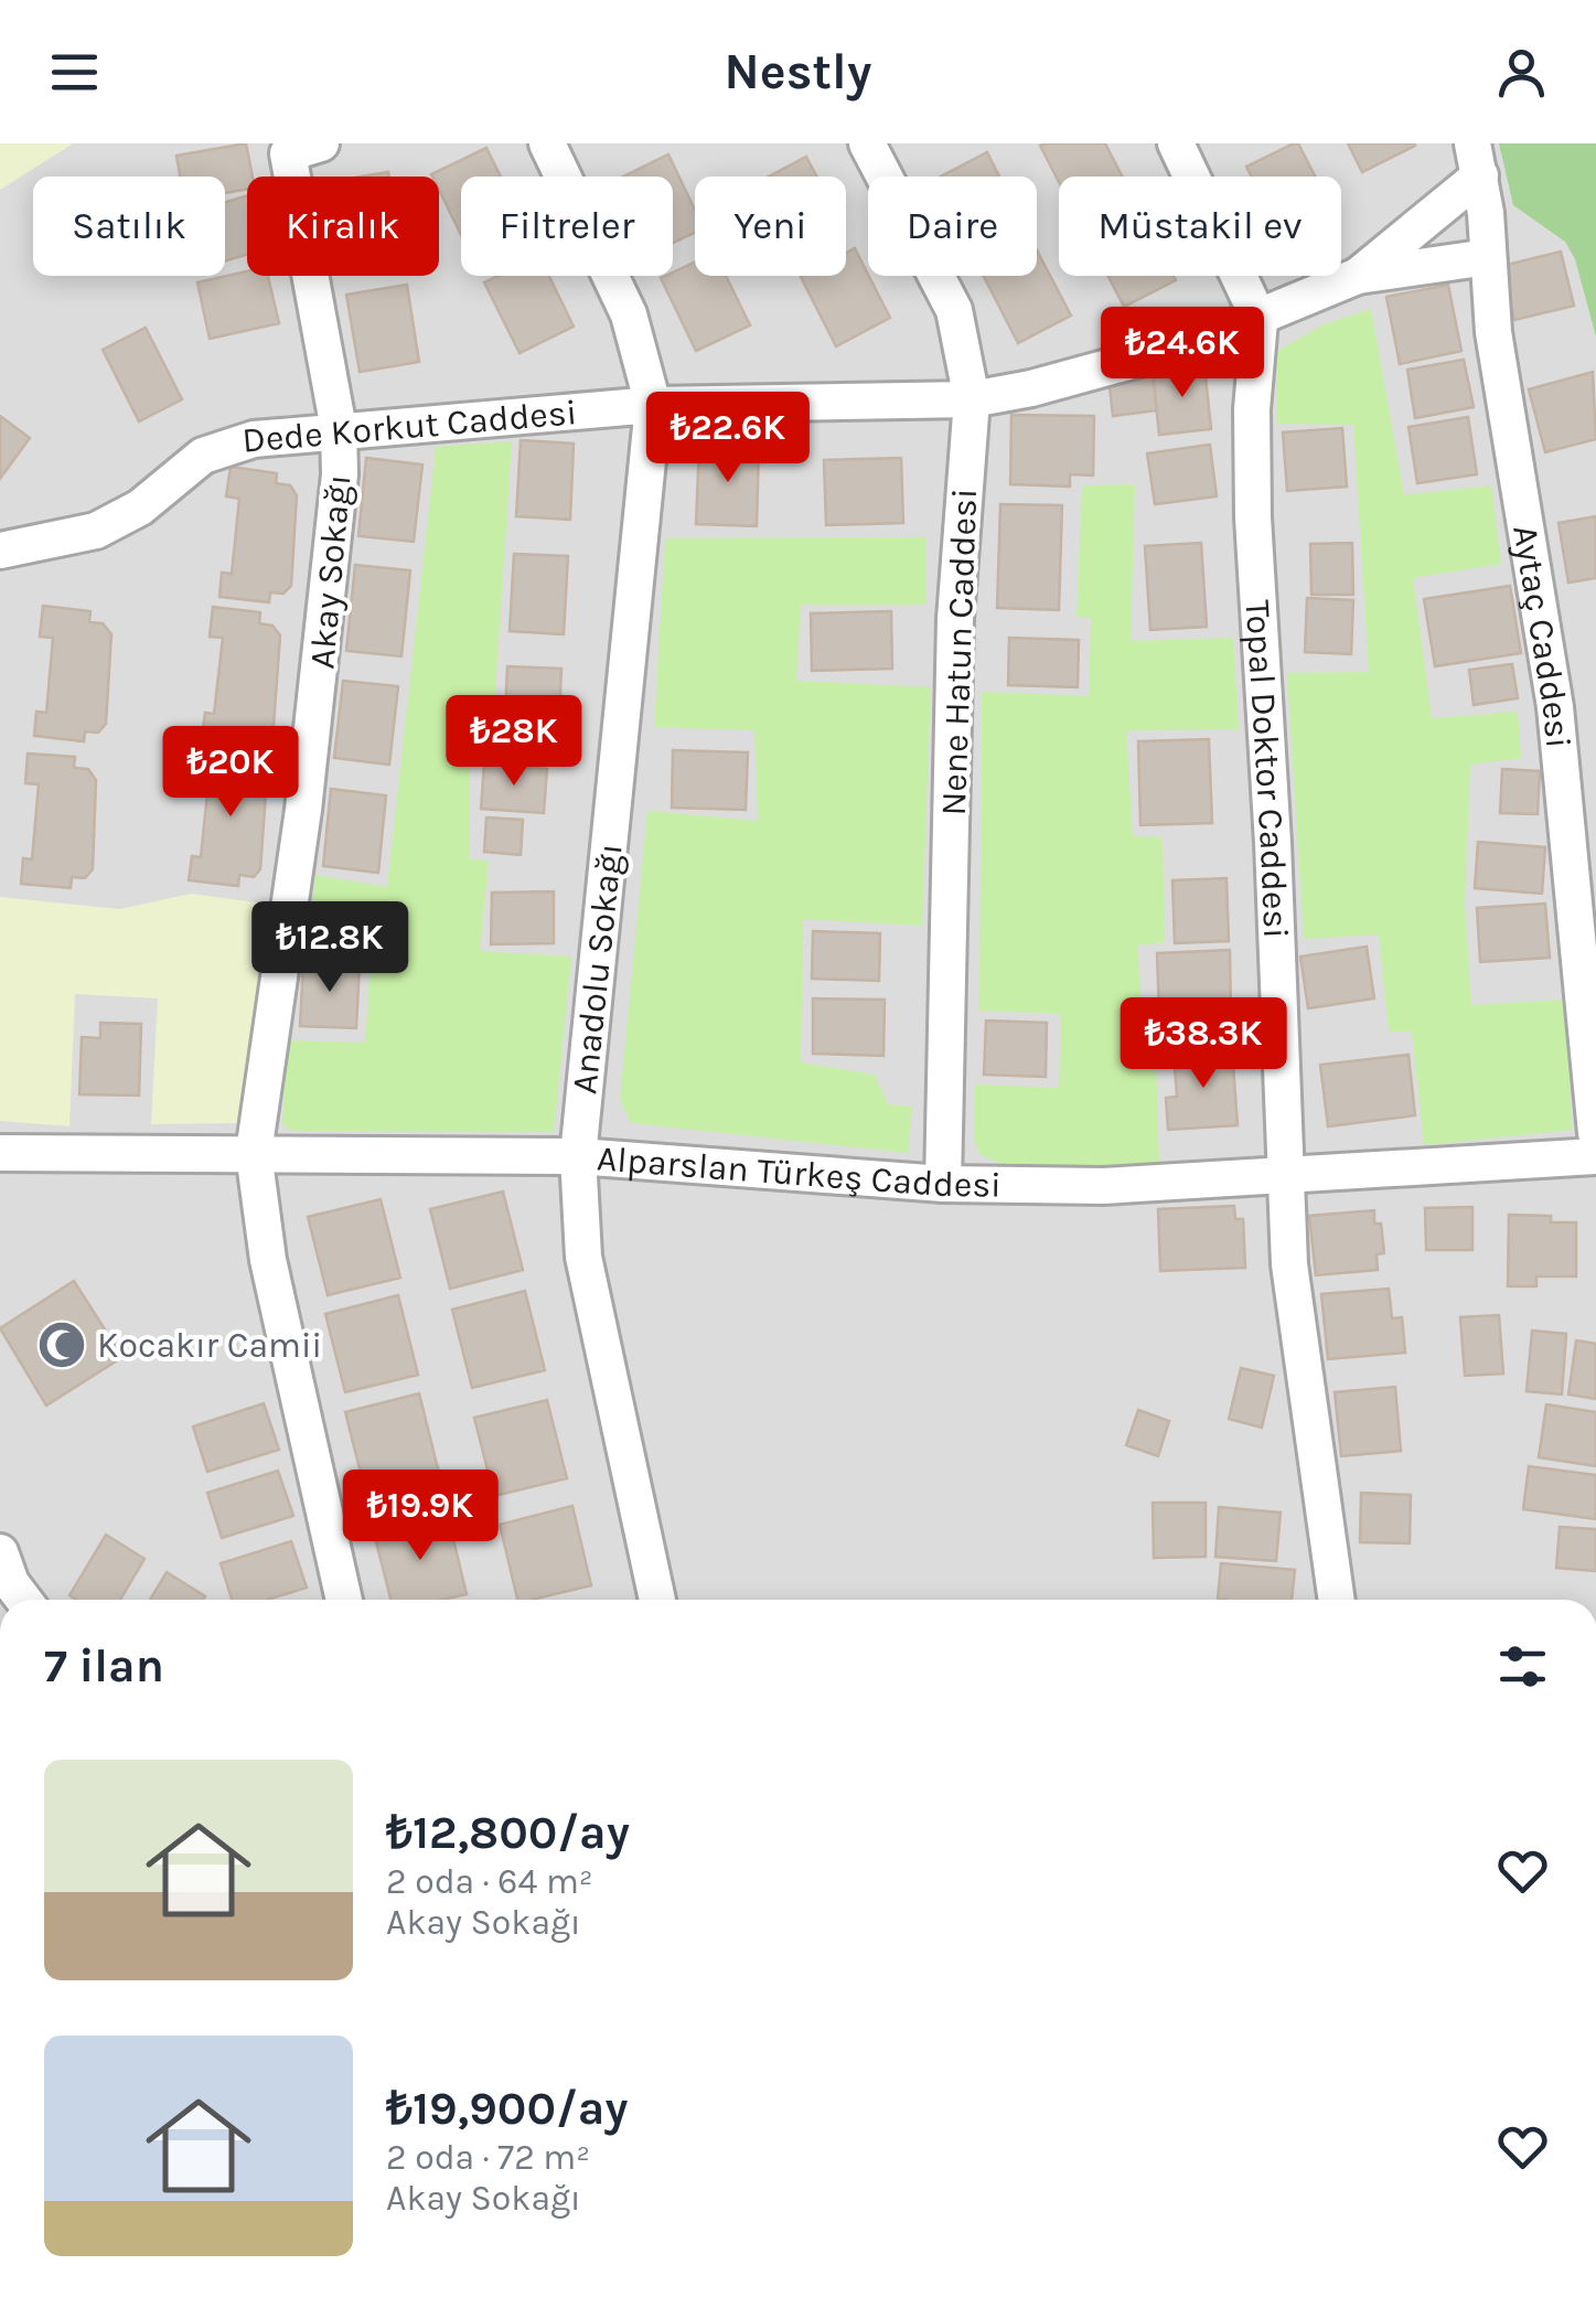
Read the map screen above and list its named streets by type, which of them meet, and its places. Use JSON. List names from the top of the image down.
{
  "streets": {
    "street": [
      "Dede Korkut Caddesi",
      "Akay Sokağı",
      "Aytaç Caddesi",
      "Nene Hatun Caddesi",
      "Topal Doktor Caddesi",
      "Anadolu Sokağı",
      "Alparslan Türkeş Caddesi"
    ]
  },
  "crossings": [
    ["Dede Korkut Caddesi", "Akay Sokağı"],
    ["Dede Korkut Caddesi", "Aytaç Caddesi"],
    ["Dede Korkut Caddesi", "Nene Hatun Caddesi"],
    ["Dede Korkut Caddesi", "Topal Doktor Caddesi"],
    ["Dede Korkut Caddesi", "Anadolu Sokağı"],
    ["Akay Sokağı", "Alparslan Türkeş Caddesi"],
    ["Nene Hatun Caddesi", "Alparslan Türkeş Caddesi"],
    ["Topal Doktor Caddesi", "Alparslan Türkeş Caddesi"],
    ["Anadolu Sokağı", "Alparslan Türkeş Caddesi"]
  ],
  "places": {
    "mosque": ["Kocakır Camii"]
  },
  "page": {
    "header": "Nestly",
    "chip": [
      "Satılık",
      "Kiralık",
      "Filtreler",
      "Yeni",
      "Daire",
      "Müstakil ev"
    ],
    "price": [
      "₺24.6K",
      "₺22.6K",
      "₺28K",
      "₺20K",
      "₺12.8K",
      "₺38.3K",
      "₺19.9K"
    ],
    "heading": "7 ilan",
    "list": [
      {
        "name": "₺12,800/ay",
        "note": "2 oda · 64 m² · Akay Sokağı"
      },
      {
        "name": "₺19,900/ay",
        "note": "2 oda · 72 m² · Akay Sokağı"
      }
    ]
  }
}
